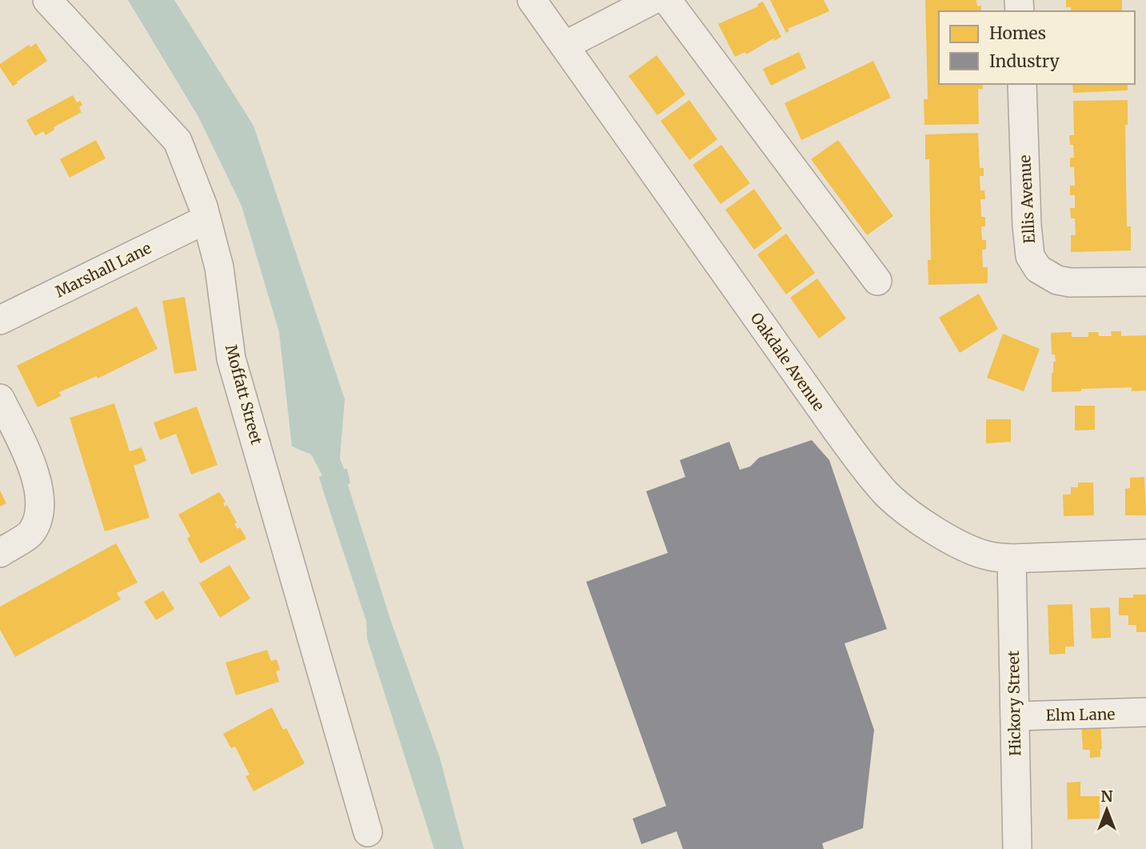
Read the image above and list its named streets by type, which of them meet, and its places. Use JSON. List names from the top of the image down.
{
  "streets": {
    "street": [
      "Ellis Avenue",
      "Marshall Lane",
      "Oakdale Avenue",
      "Moffatt Street",
      "Hickory Street",
      "Elm Lane"
    ]
  },
  "crossings": [
    ["Marshall Lane", "Moffatt Street"],
    ["Oakdale Avenue", "Hickory Street"],
    ["Hickory Street", "Elm Lane"]
  ],
  "legend": ["Homes", "Industry"],
  "north": "top"
}
